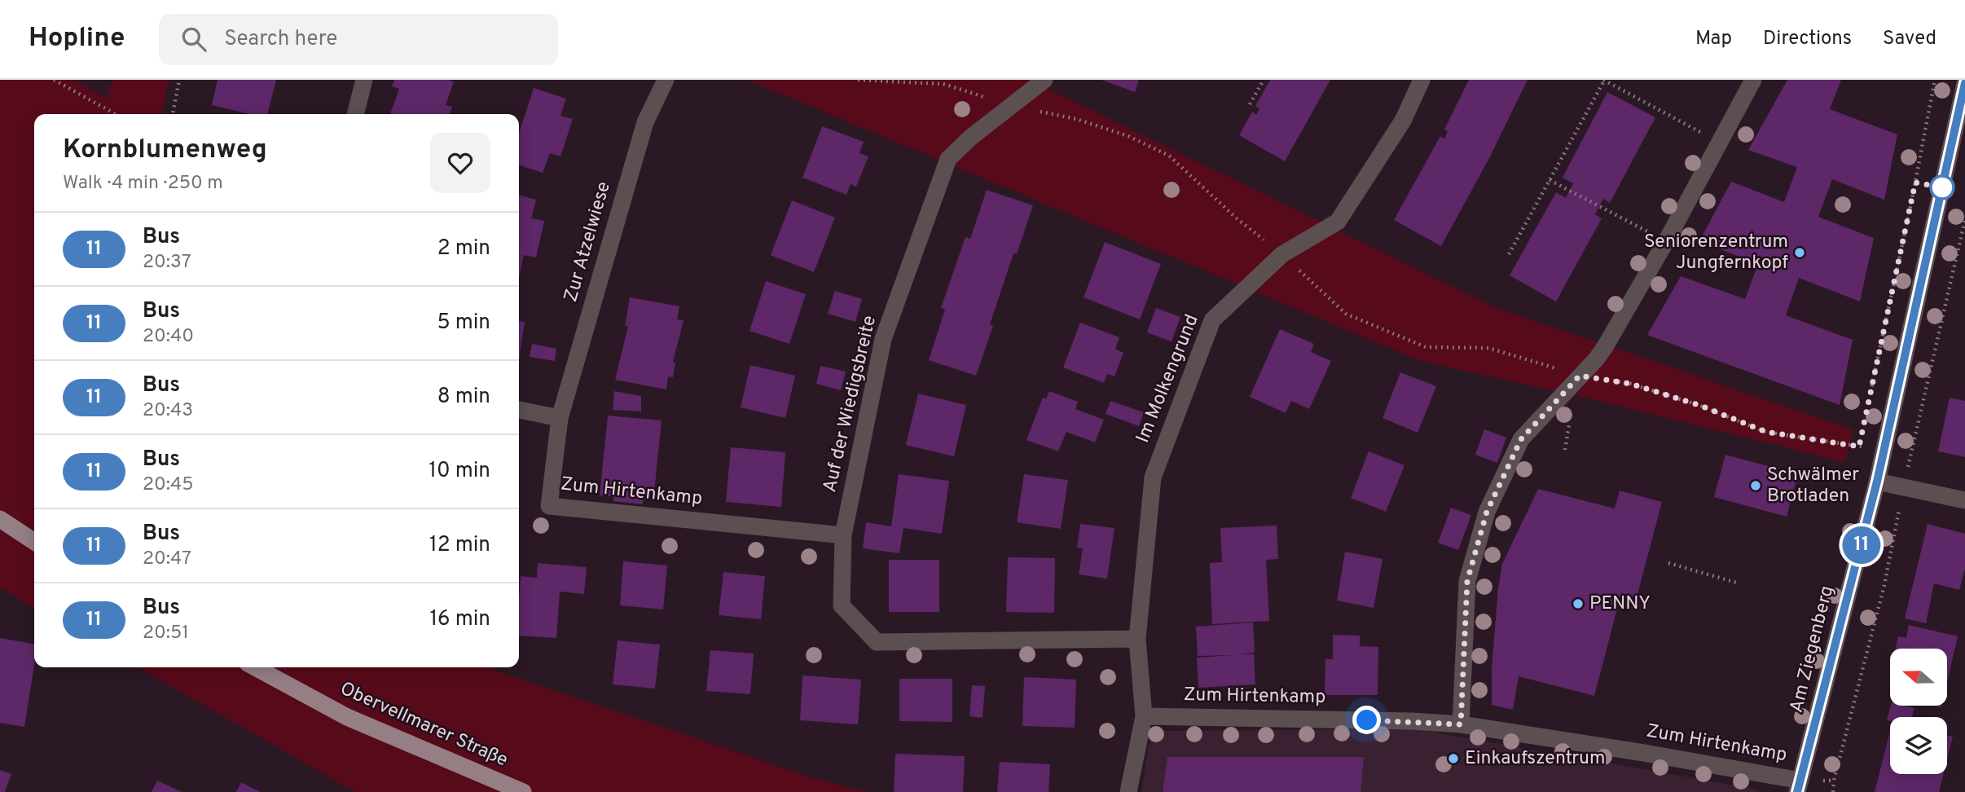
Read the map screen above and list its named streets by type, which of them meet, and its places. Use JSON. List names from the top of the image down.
{
  "streets": {
    "main road": ["Obervellmarer Straße"],
    "street": [
      "Zur Atzelwiese",
      "Im Molkengrund",
      "Auf der Wiedigsbreite",
      "Zum Hirtenkamp",
      "Am Ziegenberg"
    ]
  },
  "crossings": [
    ["Zur Atzelwiese", "Zum Hirtenkamp"],
    ["Im Molkengrund", "Auf der Wiedigsbreite"],
    ["Auf der Wiedigsbreite", "Zum Hirtenkamp"],
    ["Zum Hirtenkamp", "Am Ziegenberg"]
  ],
  "places": [
    "Seniorenzentrum Jungfernkopf",
    "Schwälmer Brotladen",
    "PENNY",
    "Einkaufszentrum"
  ],
  "lines": ["bus line 11"],
  "north": "left",
  "page": {
    "header": "Hopline",
    "search": "Search here",
    "nav": ["Map", "Directions", "Saved"],
    "on_map": "11",
    "heading": ["Kornblumenweg", "Walk · 4 min · 250 m"],
    "list": [
      {
        "mark": "11",
        "name": "Bus",
        "note": "20:37",
        "value": "2 min"
      },
      {
        "mark": "11",
        "name": "Bus",
        "note": "20:40",
        "value": "5 min"
      },
      {
        "mark": "11",
        "name": "Bus",
        "note": "20:43",
        "value": "8 min"
      },
      {
        "mark": "11",
        "name": "Bus",
        "note": "20:45",
        "value": "10 min"
      },
      {
        "mark": "11",
        "name": "Bus",
        "note": "20:47",
        "value": "12 min"
      },
      {
        "mark": "11",
        "name": "Bus",
        "note": "20:51",
        "value": "16 min"
      }
    ]
  }
}
